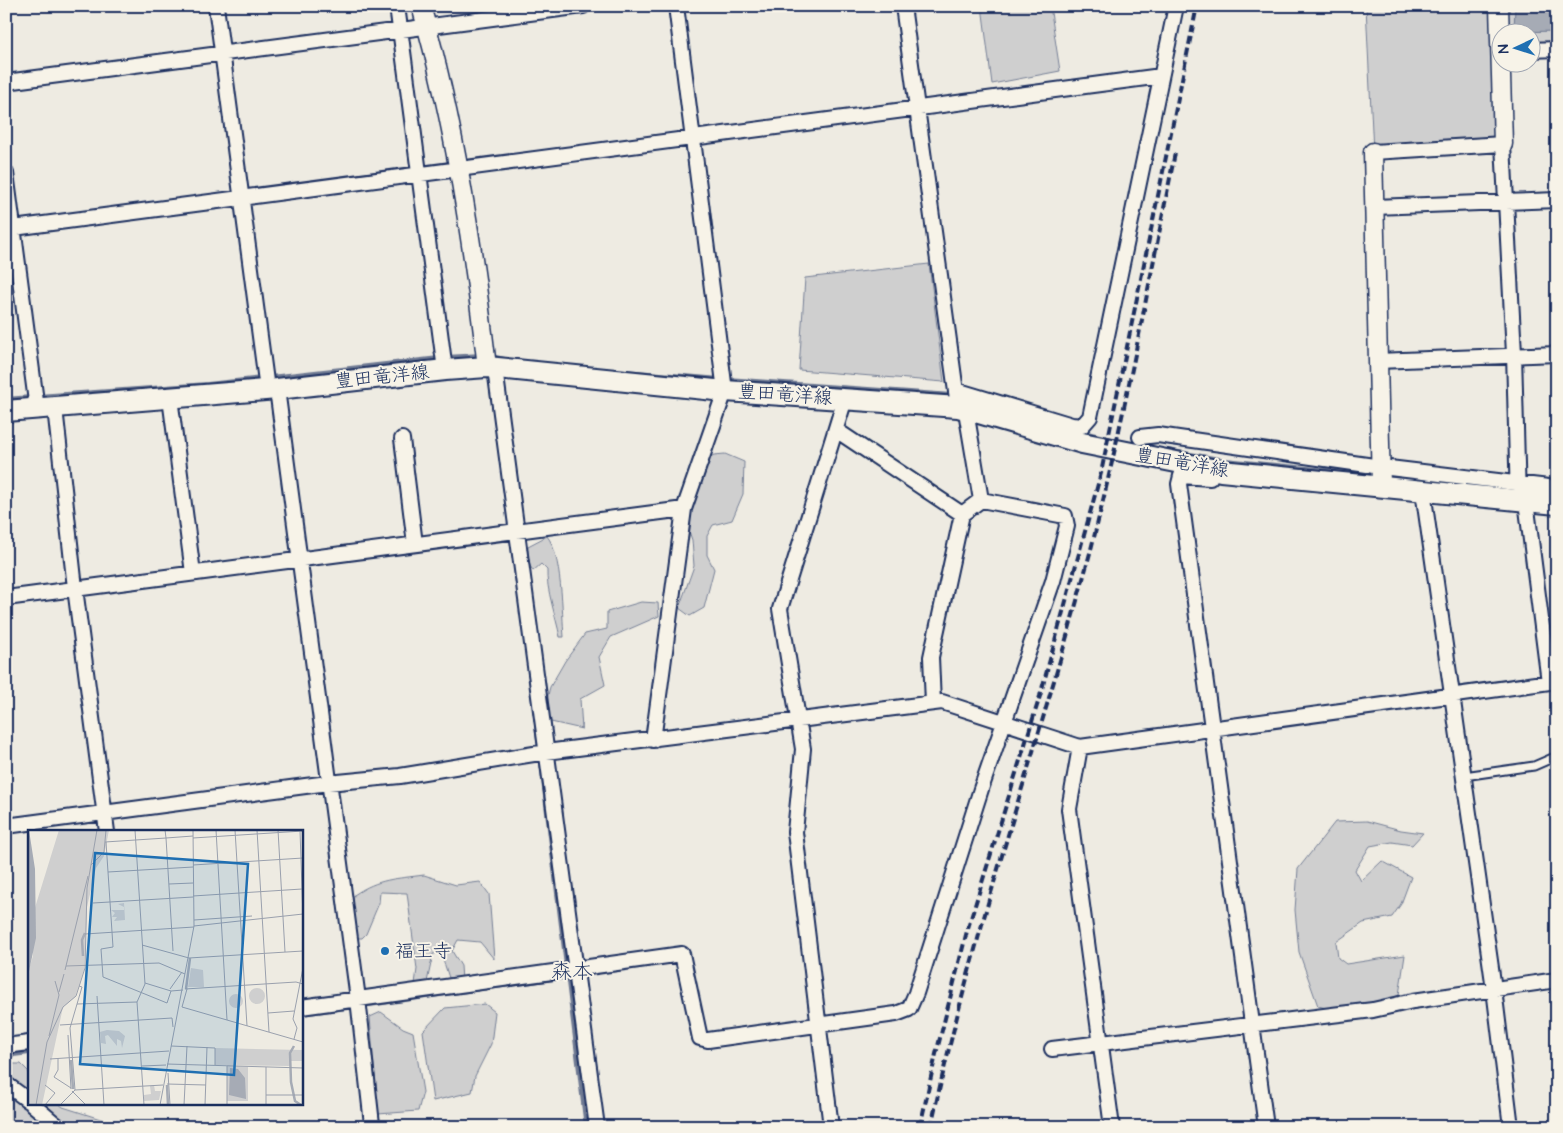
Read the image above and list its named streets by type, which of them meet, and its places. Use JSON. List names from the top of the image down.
{
  "streets": {
    "main road": ["豊田竜洋線"]
  },
  "districts": ["森本"],
  "places": ["福王寺"],
  "north": "left"
}
